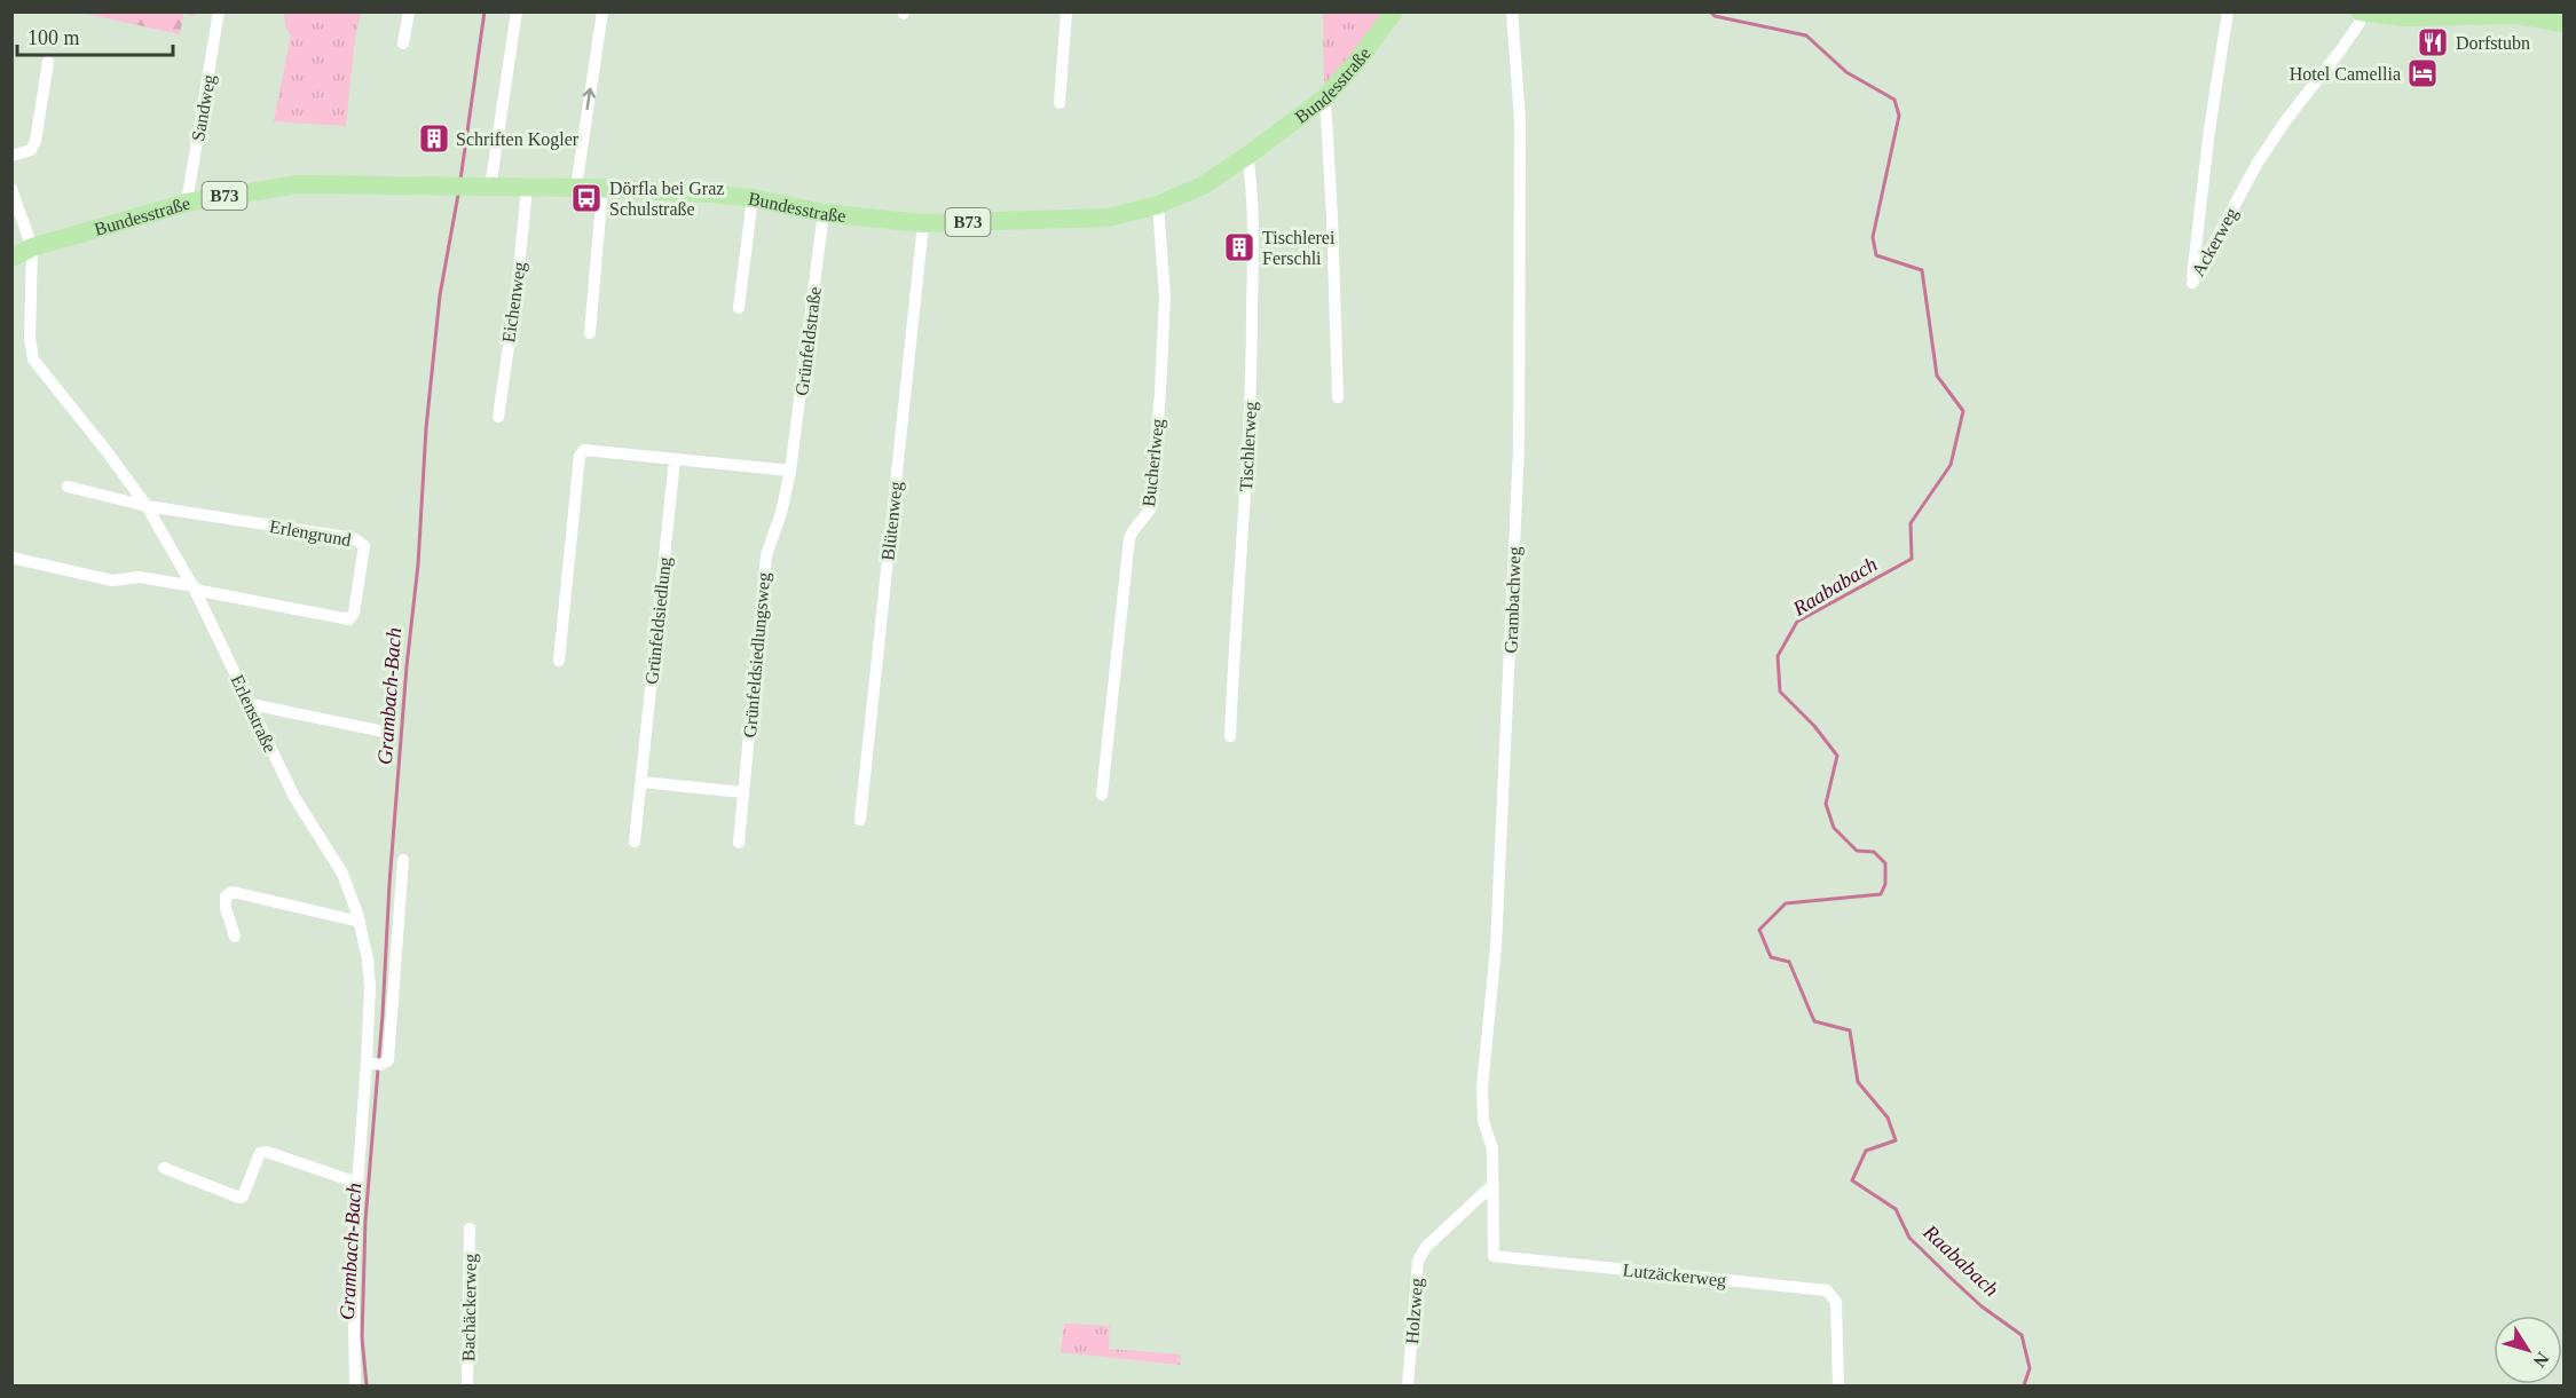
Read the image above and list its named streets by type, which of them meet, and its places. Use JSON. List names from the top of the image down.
{
  "streets": {
    "main road": ["Bundesstraße", "B73"],
    "street": [
      "Sandweg",
      "Ackerweg",
      "Eichenweg",
      "Grünfeldstraße",
      "Tischlerweg",
      "Bucherlweg",
      "Blütenweg",
      "Erlengrund",
      "Grambachweg",
      "Grünfeldsiedlung",
      "Grünfeldsiedlungsweg",
      "Erlenstraße",
      "Lutzäckerweg",
      "Bachäckerweg",
      "Holzweg"
    ]
  },
  "crossings": [
    ["Bundesstraße", "Sandweg"],
    ["Bundesstraße", "Eichenweg"],
    ["Bundesstraße", "Grünfeldstraße"],
    ["Bundesstraße", "Tischlerweg"],
    ["Bundesstraße", "Bucherlweg"],
    ["Bundesstraße", "Blütenweg"],
    ["Bundesstraße", "Erlenstraße"],
    ["Grünfeldstraße", "Grünfeldsiedlungsweg"],
    ["Erlengrund", "Erlenstraße"],
    ["Grambachweg", "Lutzäckerweg"],
    ["Grambachweg", "Holzweg"],
    ["Lutzäckerweg", "Holzweg"]
  ],
  "water": ["Raababach", "Grambach-Bach"],
  "places": {
    "restaurant": ["Dorfstubn"],
    "hotel": ["Hotel Camellia"],
    "building": ["Schriften Kogler", "Tischlerei Ferschli"],
    "bus stop": ["Dörfla bei Graz Schulstraße"]
  },
  "scale_bar": "100 m",
  "north": "bottom right"
}
